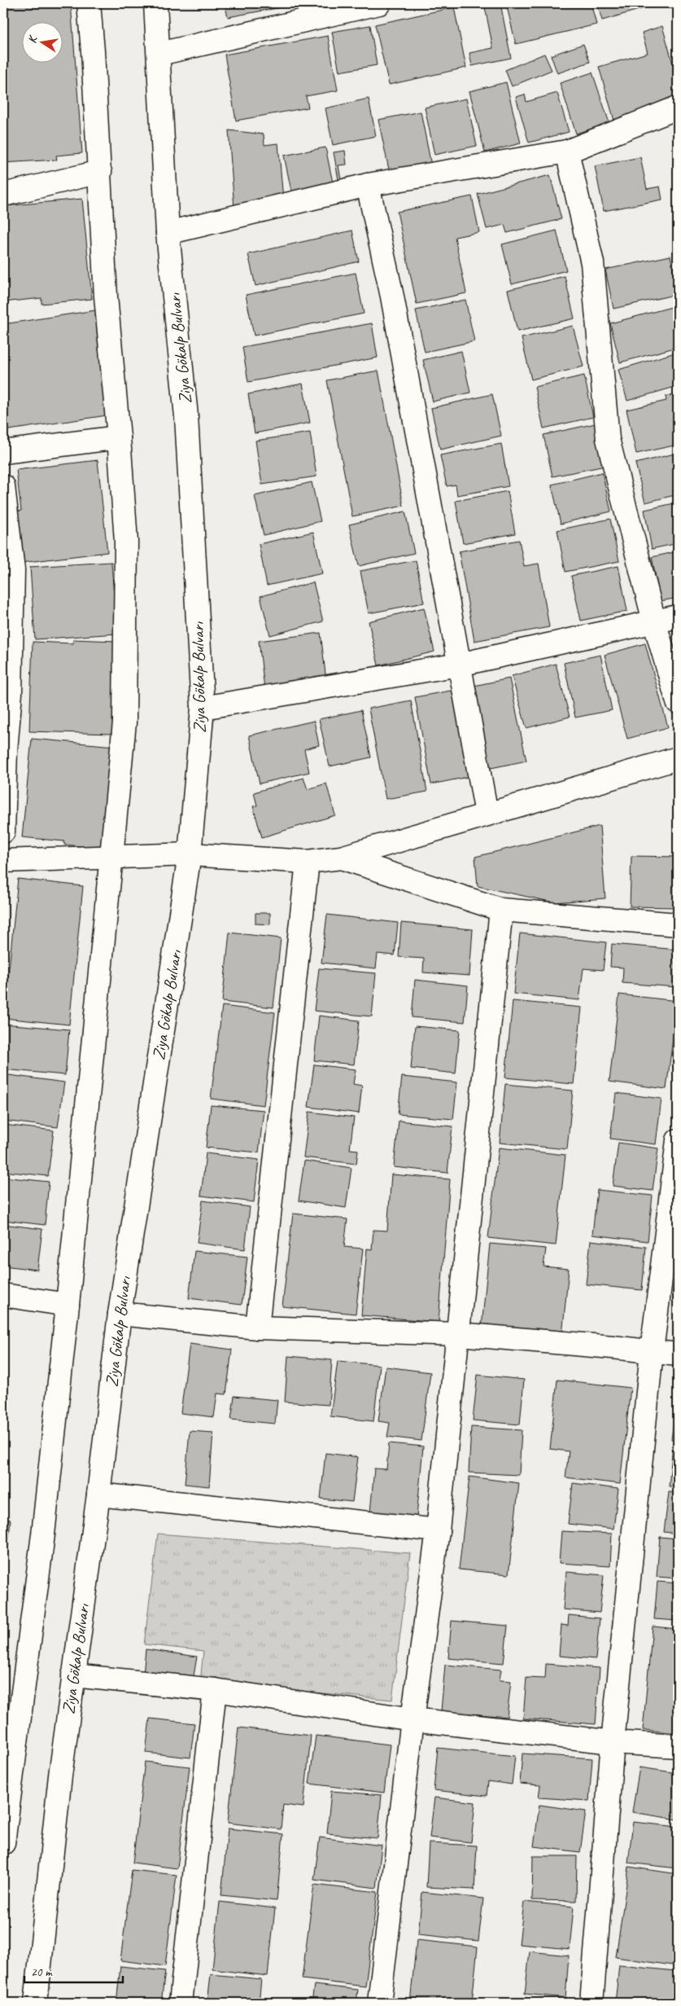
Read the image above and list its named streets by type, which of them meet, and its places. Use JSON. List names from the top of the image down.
{
  "streets": {
    "street": ["Ziya Gökalp Bulvarı"]
  },
  "scale_bar": "20 m",
  "north": "left"
}
